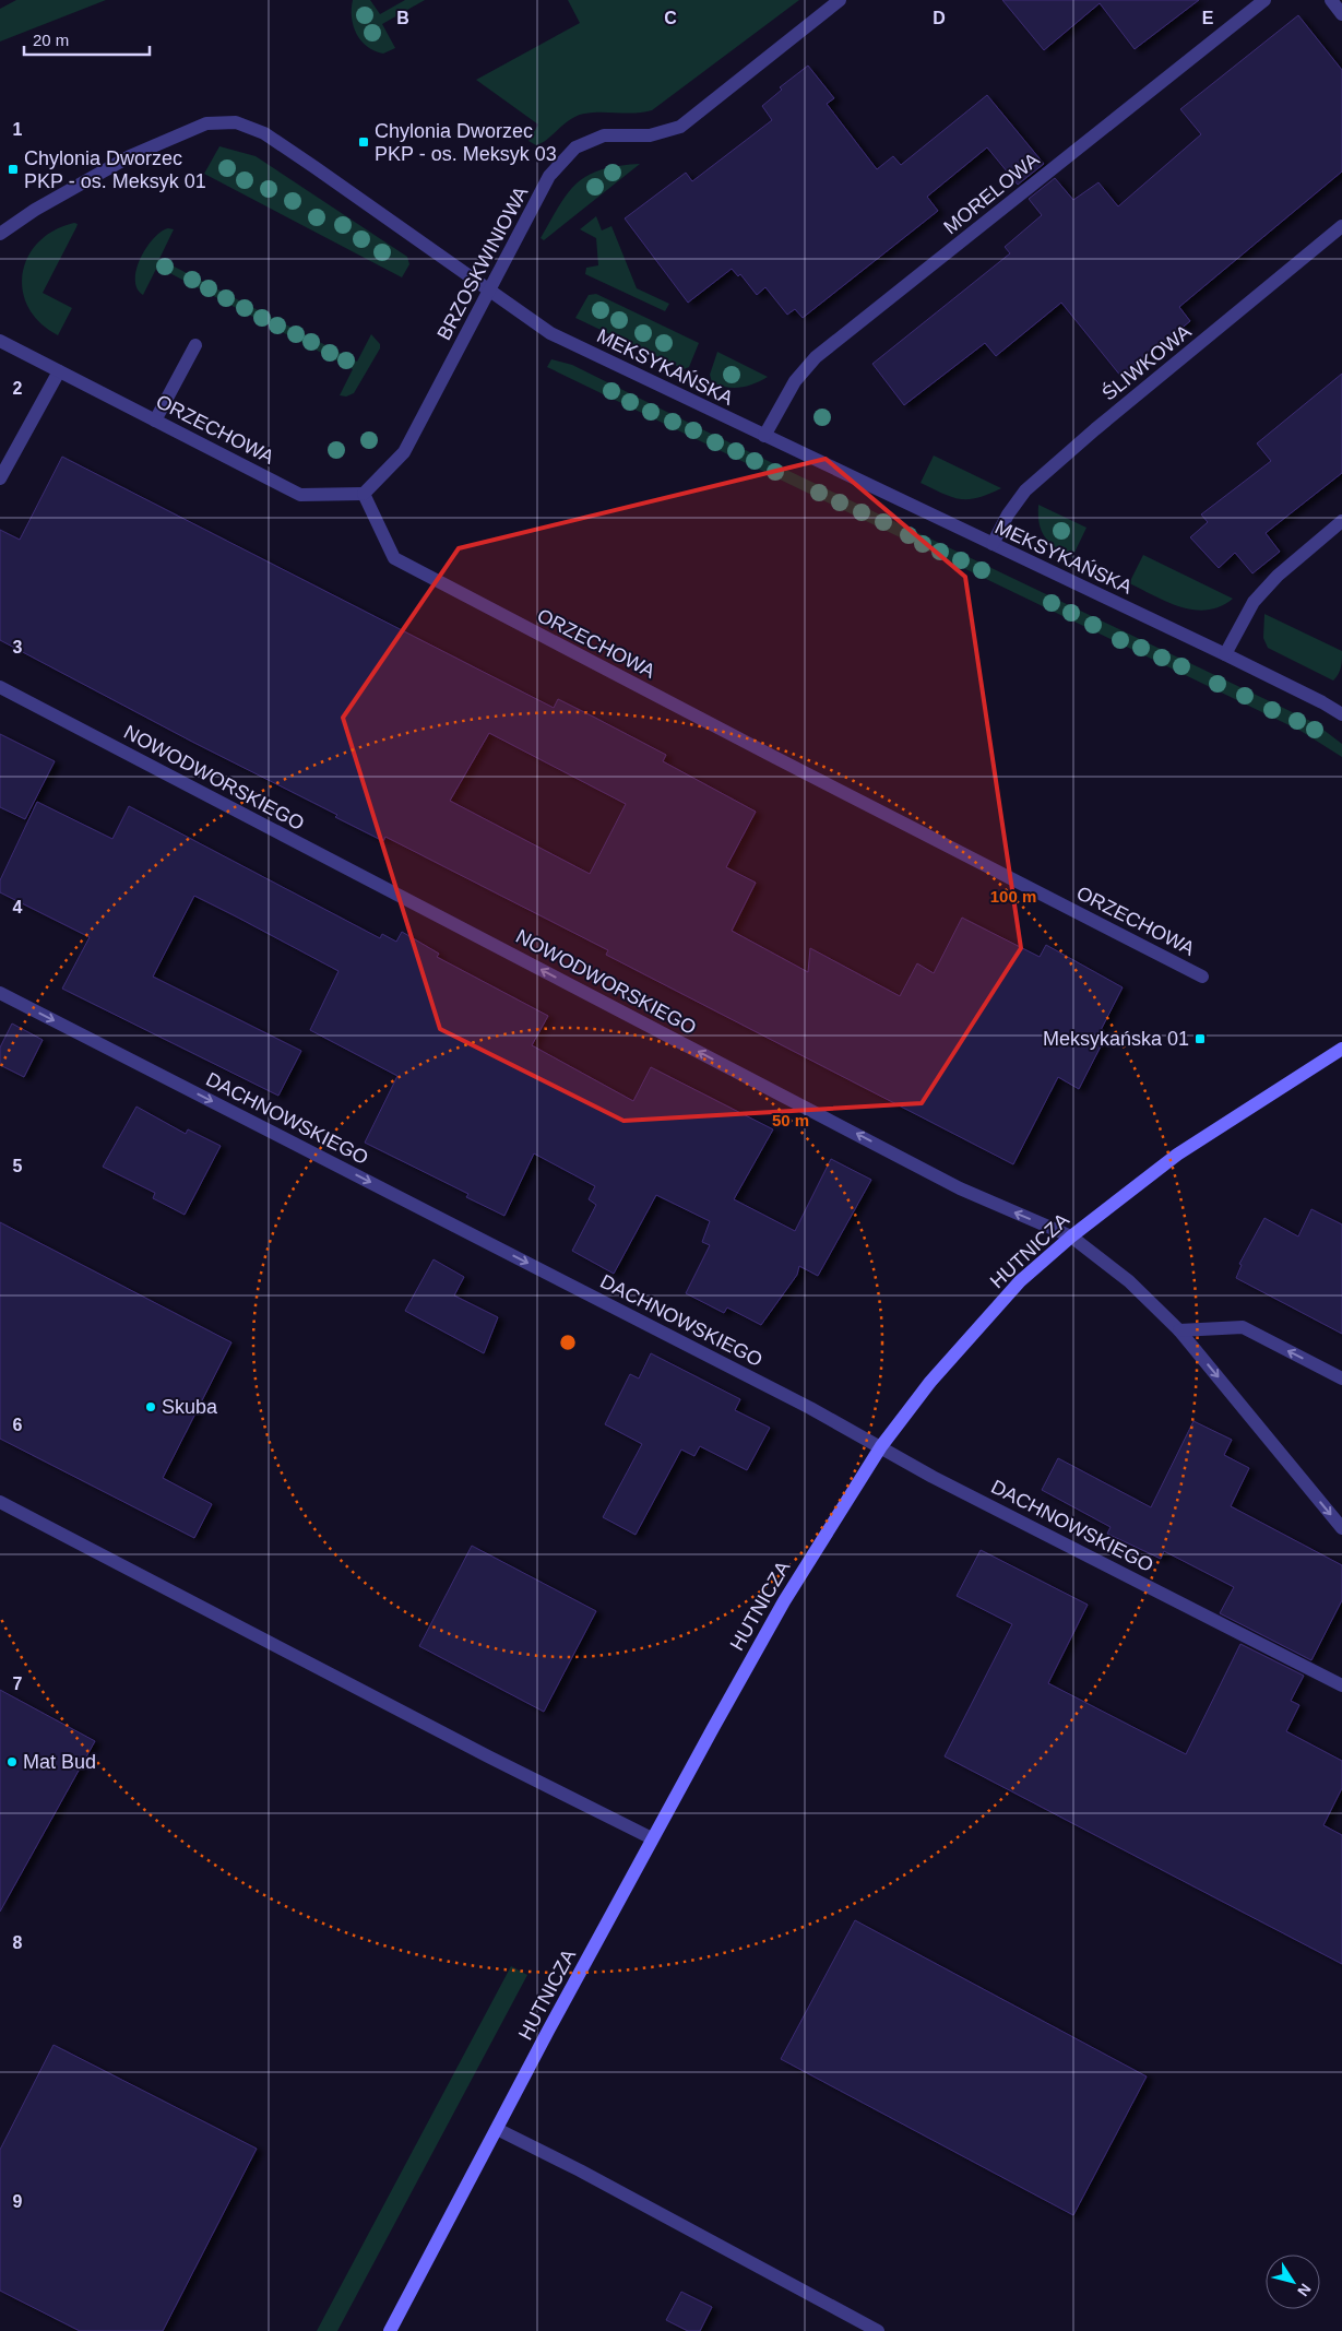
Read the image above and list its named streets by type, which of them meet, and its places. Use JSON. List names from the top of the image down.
{
  "streets": {
    "main road": ["HUTNICZA"],
    "street": [
      "MORELOWA",
      "BRZOSKWINIOWA",
      "ŚLIWKOWA",
      "MEKSYKAŃSKA",
      "ORZECHOWA",
      "NOWODWORSKIEGO",
      "DACHNOWSKIEGO"
    ]
  },
  "crossings": [
    ["MORELOWA", "MEKSYKAŃSKA"],
    ["BRZOSKWINIOWA", "MEKSYKAŃSKA"],
    ["BRZOSKWINIOWA", "ORZECHOWA"],
    ["ŚLIWKOWA", "MEKSYKAŃSKA"],
    ["NOWODWORSKIEGO", "HUTNICZA"],
    ["DACHNOWSKIEGO", "HUTNICZA"]
  ],
  "one_way": ["DACHNOWSKIEGO"],
  "places": {
    "transit": ["Chylonia Dworzec PKP - os. Meksyk 03", "Chylonia Dworzec PKP - os. Meksyk 01", "Meksykańska 01"],
    "other": ["Skuba", "Mat Bud"]
  },
  "scale_bar": "20 m",
  "north": "bottom right",
  "grid": {
    "columns": [
      "B",
      "C",
      "D",
      "E"
    ],
    "rows": [
      "1",
      "2",
      "3",
      "4",
      "5",
      "6",
      "7",
      "8",
      "9"
    ]
  },
  "rings": ["100 m", "50 m"]
}
